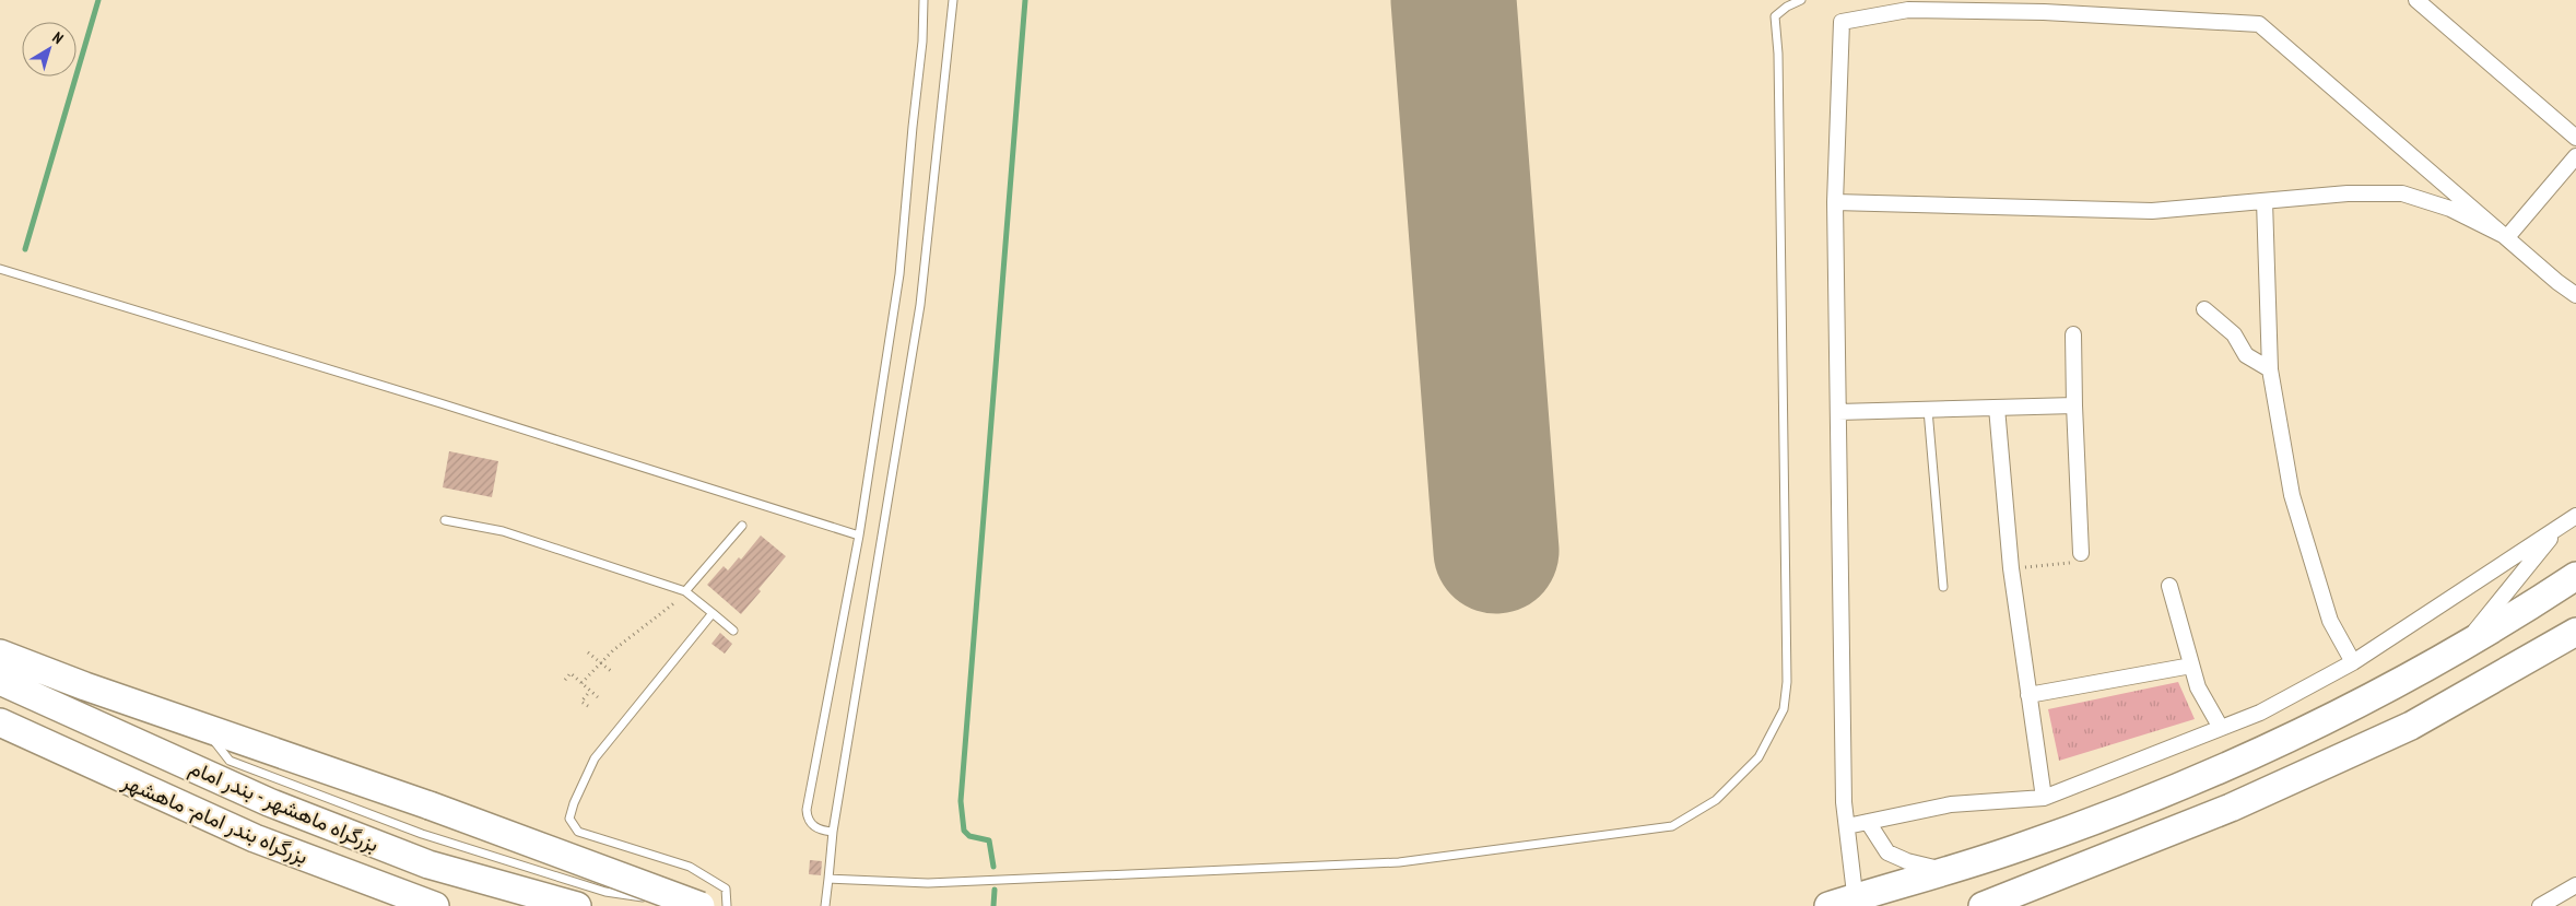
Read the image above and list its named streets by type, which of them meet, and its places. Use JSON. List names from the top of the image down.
{
  "streets": {
    "highway": ["بزرگراه ماهشهر - بندر امام", "بزرگراه بندر امام- ماهشهر"]
  },
  "north": "top right"
}
